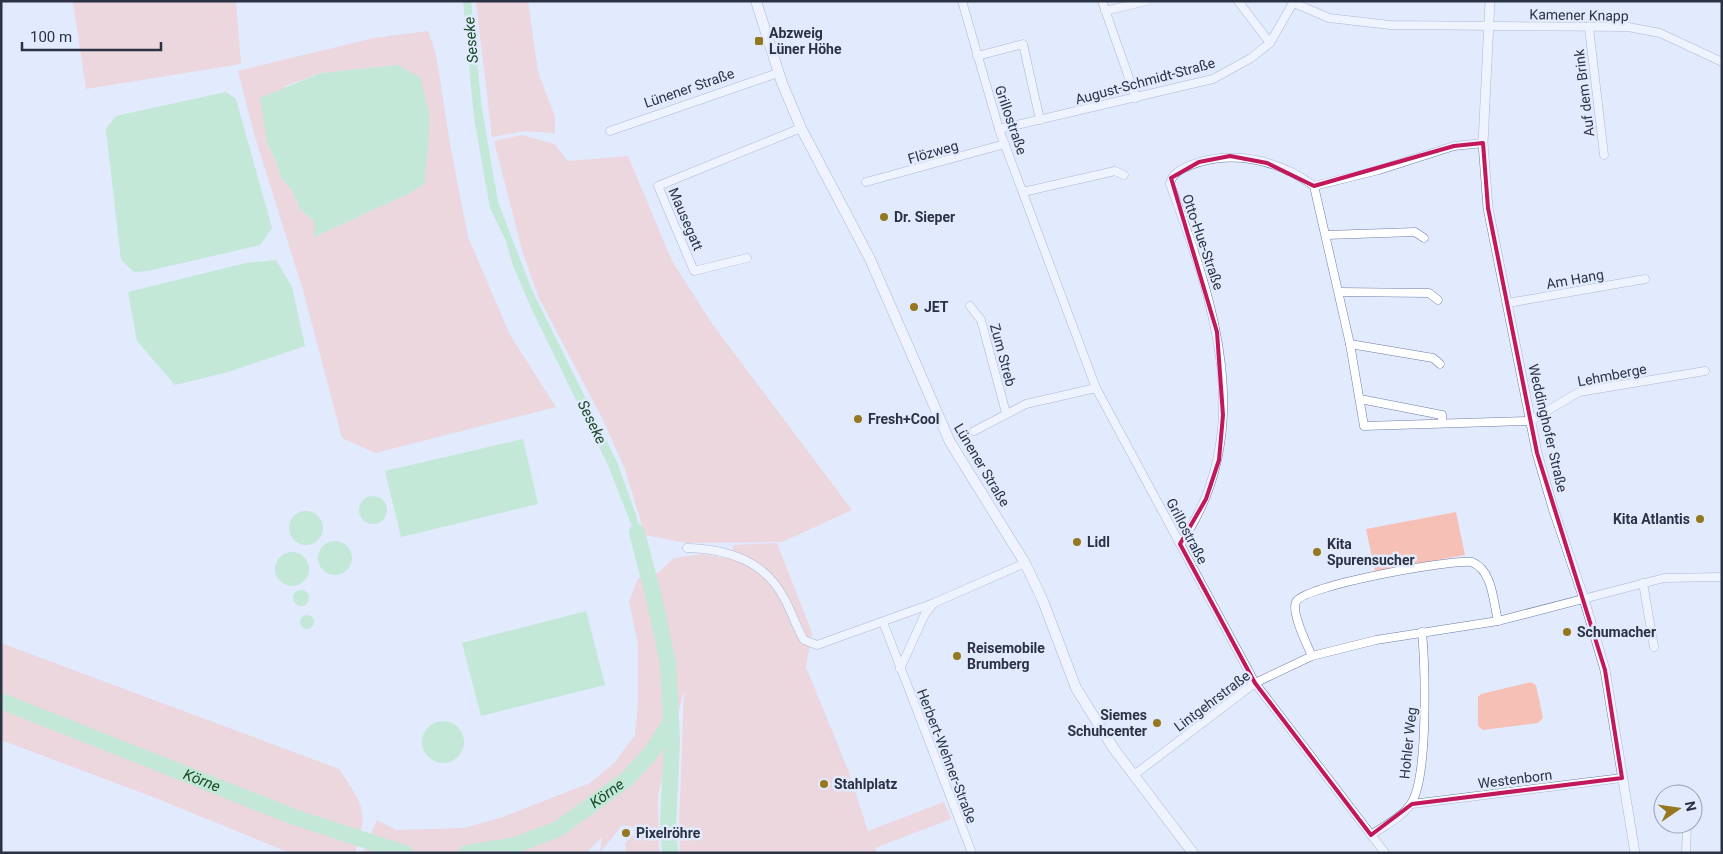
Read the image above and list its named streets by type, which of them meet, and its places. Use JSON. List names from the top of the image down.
{
  "streets": {
    "main road": ["Lünener Straße"],
    "street": [
      "Kamener Knapp",
      "August-Schmidt-Straße",
      "Auf dem Brink",
      "Grillostraße",
      "Flözweg",
      "Mausegatt",
      "Otto-Hue-Straße",
      "Am Hang",
      "Zum Streb",
      "Lehmberge",
      "Weddinghofer Straße",
      "Lintgehrstraße",
      "Hohler Weg",
      "Herbert-Wehner-Straße",
      "Westenborn"
    ]
  },
  "crossings": [
    ["Kamener Knapp", "August-Schmidt-Straße"],
    ["Kamener Knapp", "Auf dem Brink"],
    ["Kamener Knapp", "Weddinghofer Straße"],
    ["August-Schmidt-Straße", "Grillostraße"],
    ["Lünener Straße", "Mausegatt"],
    ["Lünener Straße", "Lintgehrstraße"],
    ["Grillostraße", "Flözweg"],
    ["Grillostraße", "Otto-Hue-Straße"],
    ["Grillostraße", "Lintgehrstraße"],
    ["Am Hang", "Weddinghofer Straße"],
    ["Lehmberge", "Weddinghofer Straße"],
    ["Weddinghofer Straße", "Lintgehrstraße"],
    ["Weddinghofer Straße", "Westenborn"],
    ["Lintgehrstraße", "Hohler Weg"],
    ["Hohler Weg", "Westenborn"]
  ],
  "water": ["Seseke", "Körne"],
  "places": {
    "transit": ["Abzweig Lüner Höhe"],
    "other": [
      "Dr. Sieper",
      "JET",
      "Fresh+Cool",
      "Kita Atlantis",
      "Lidl",
      "Kita Spurensucher",
      "Schumacher",
      "Reisemobile Brumberg",
      "Siemes Schuhcenter",
      "Stahlplatz",
      "Pixelröhre"
    ]
  },
  "scale_bar": "100 m",
  "north": "right"
}
